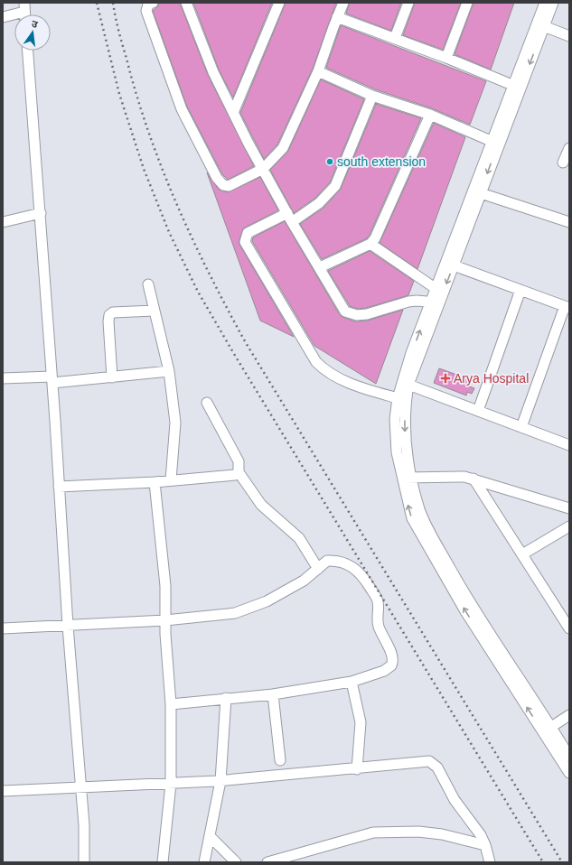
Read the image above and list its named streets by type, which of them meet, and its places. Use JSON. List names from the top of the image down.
{
  "places": {
    "other": ["south extension"],
    "health": ["Arya Hospital"]
  },
  "north": "top"
}
